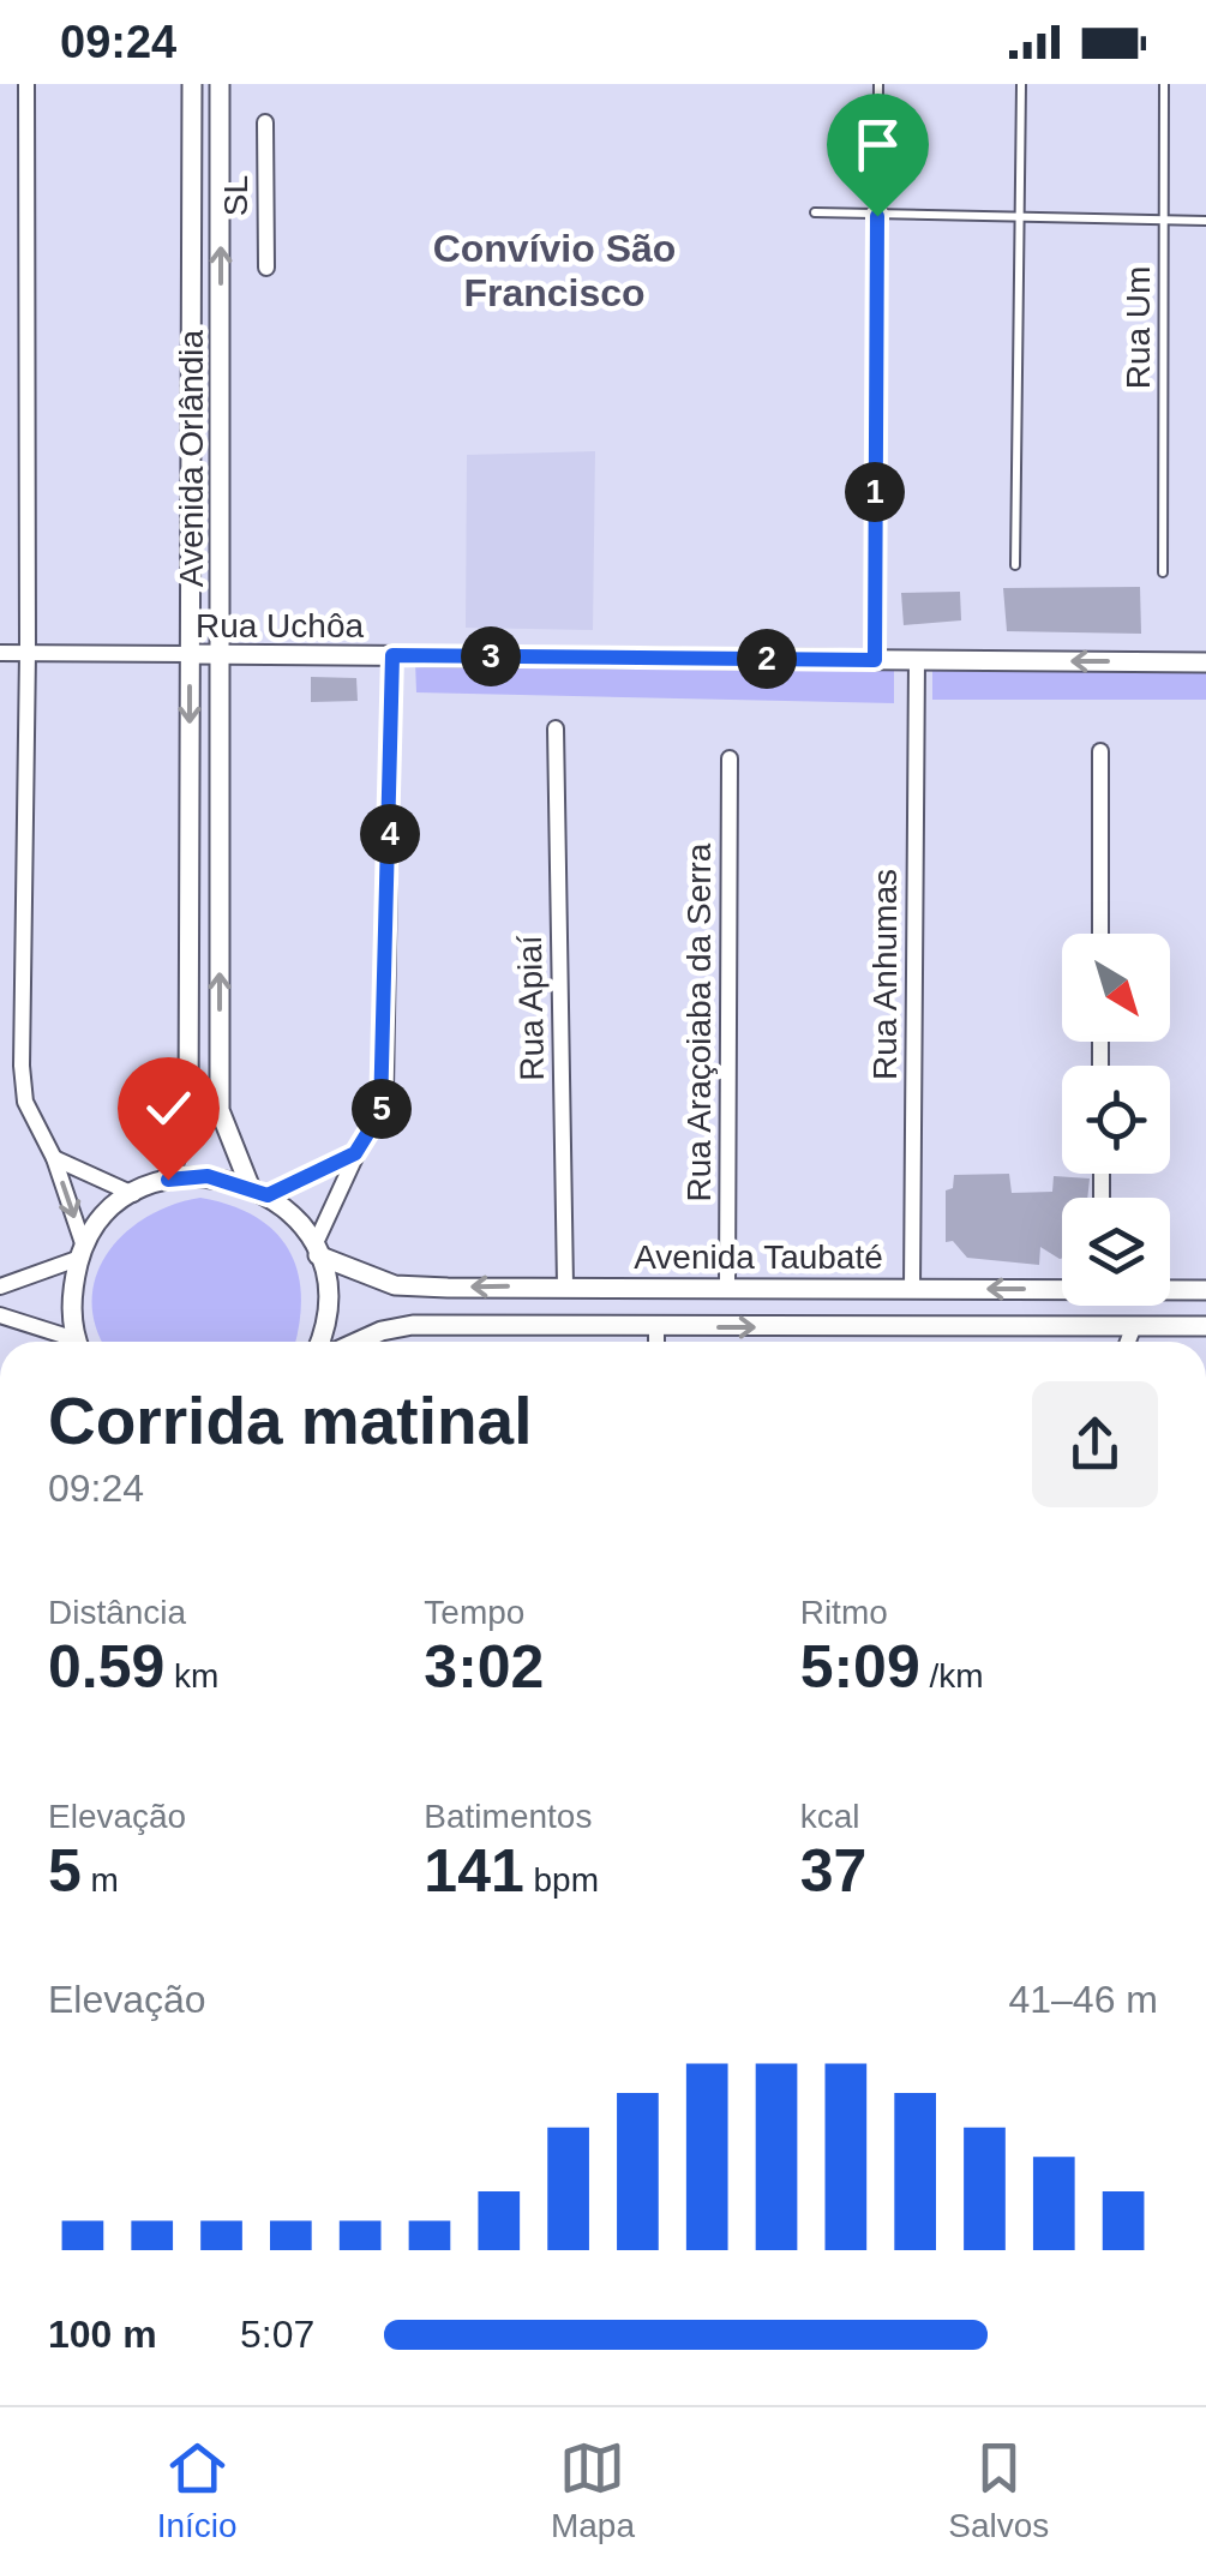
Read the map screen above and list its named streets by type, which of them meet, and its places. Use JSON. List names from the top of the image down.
{
  "streets": {
    "street": [
      "SL",
      "Avenida Orlândia",
      "Rua Uchôa",
      "Rua Anhumas",
      "Rua Apiaí",
      "Rua Araçoiaba da Serra",
      "Avenida Taubaté"
    ],
    "lane": ["Rua Um"]
  },
  "crossings": [
    ["Avenida Orlândia", "Rua Uchôa"],
    ["Rua Uchôa", "Rua Anhumas"],
    ["Rua Anhumas", "Avenida Taubaté"],
    ["Rua Apiaí", "Avenida Taubaté"],
    ["Rua Araçoiaba da Serra", "Avenida Taubaté"]
  ],
  "districts": ["Convívio São Francisco"],
  "north": "bottom right",
  "page": {
    "status": "09:24",
    "pins": [
      "1",
      "3",
      "2",
      "4",
      "5"
    ],
    "heading": ["Corrida matinal", "09:24"],
    "stats": [
      ["Distância", "0.59 km"],
      ["Tempo", "3:02"],
      ["Ritmo", "5:09 /km"],
      ["Elevação", "5 m"],
      ["Batimentos", "141 bpm"],
      ["kcal", "37"]
    ],
    "chart": ["Elevação", "41–46 m"],
    "list": [
      {
        "name": "100 m",
        "note": "5:07"
      }
    ],
    "tabs": ["Início", "Mapa", "Salvos"]
  }
}
